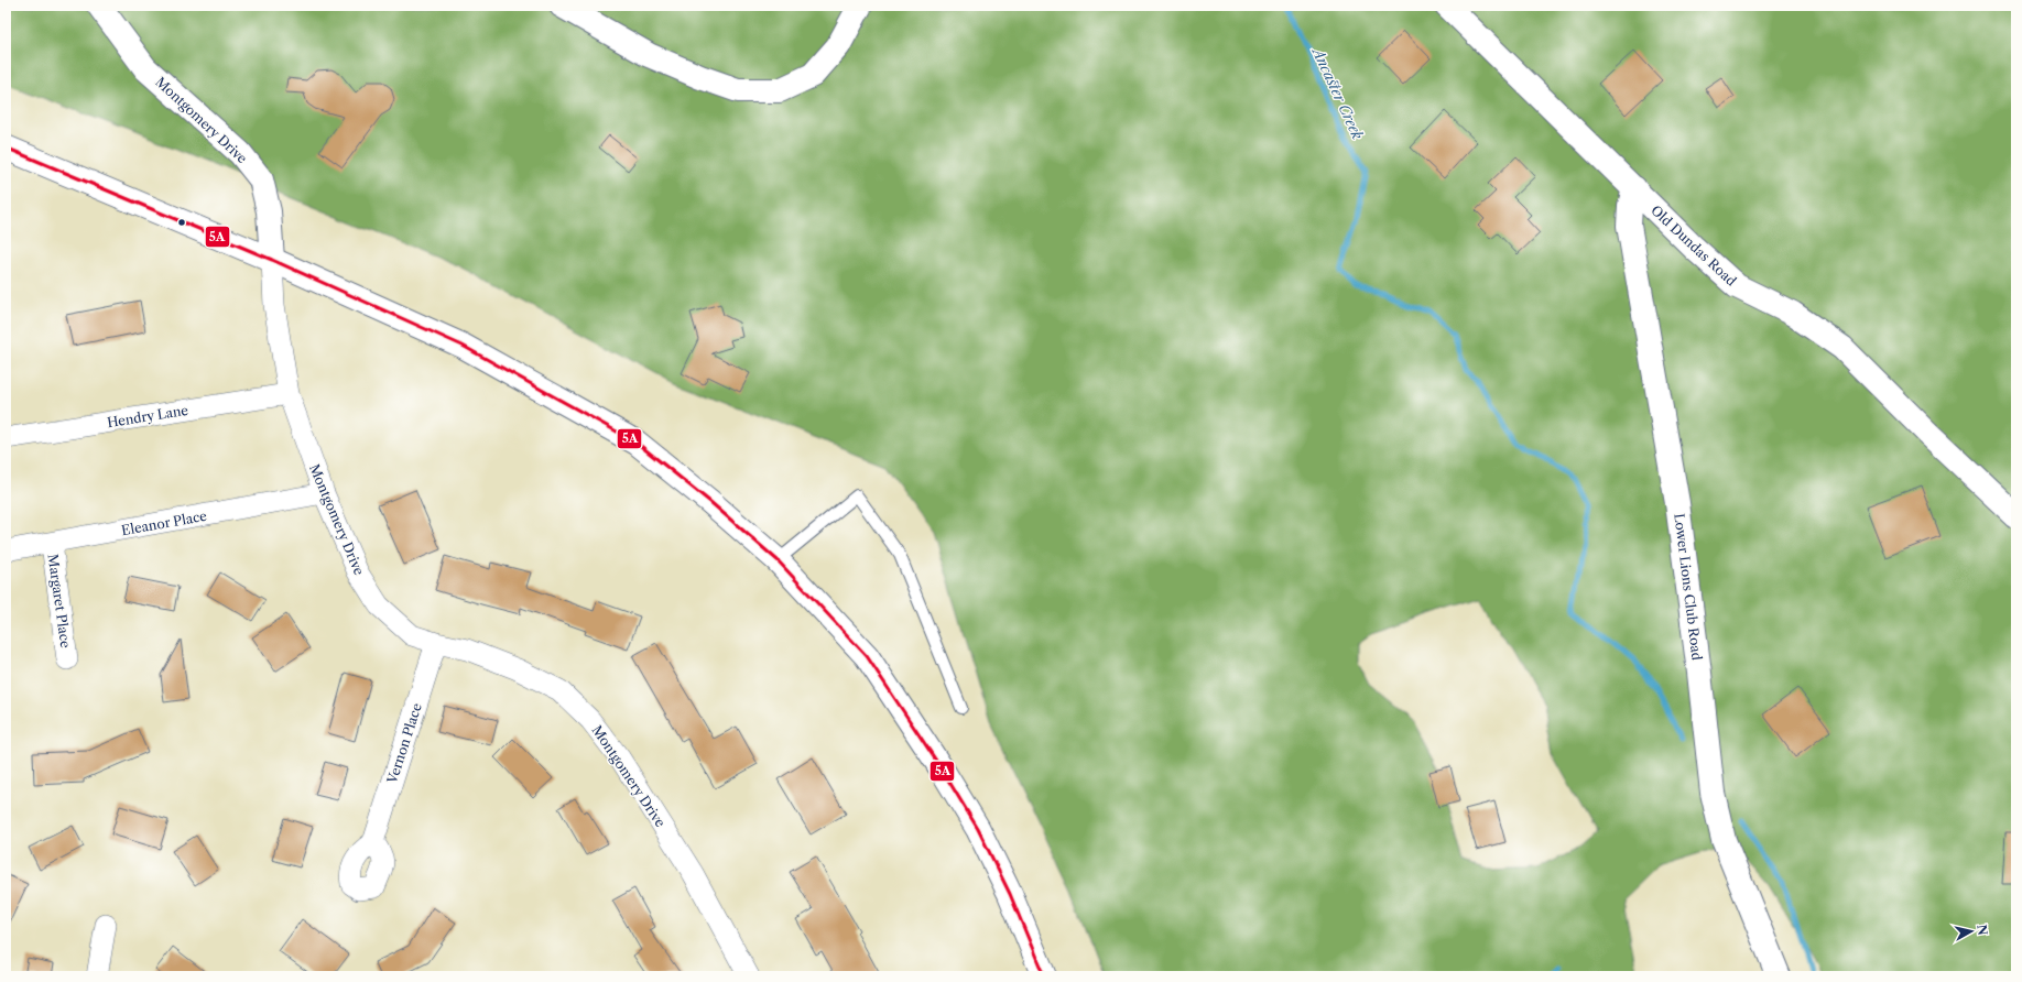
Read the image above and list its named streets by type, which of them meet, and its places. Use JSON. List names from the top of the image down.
{
  "streets": {
    "street": [
      "Montgomery Drive",
      "Old Dundas Road",
      "Hendry Lane",
      "Eleanor Place",
      "Lower Lions Club Road",
      "Margaret Place",
      "Vernon Place"
    ]
  },
  "crossings": [
    ["Montgomery Drive", "Hendry Lane"],
    ["Montgomery Drive", "Eleanor Place"],
    ["Montgomery Drive", "Vernon Place"],
    ["Old Dundas Road", "Lower Lions Club Road"],
    ["Eleanor Place", "Margaret Place"]
  ],
  "water": ["Ancaster Creek"],
  "lines": ["transit line 5A"],
  "north": "right"
}
